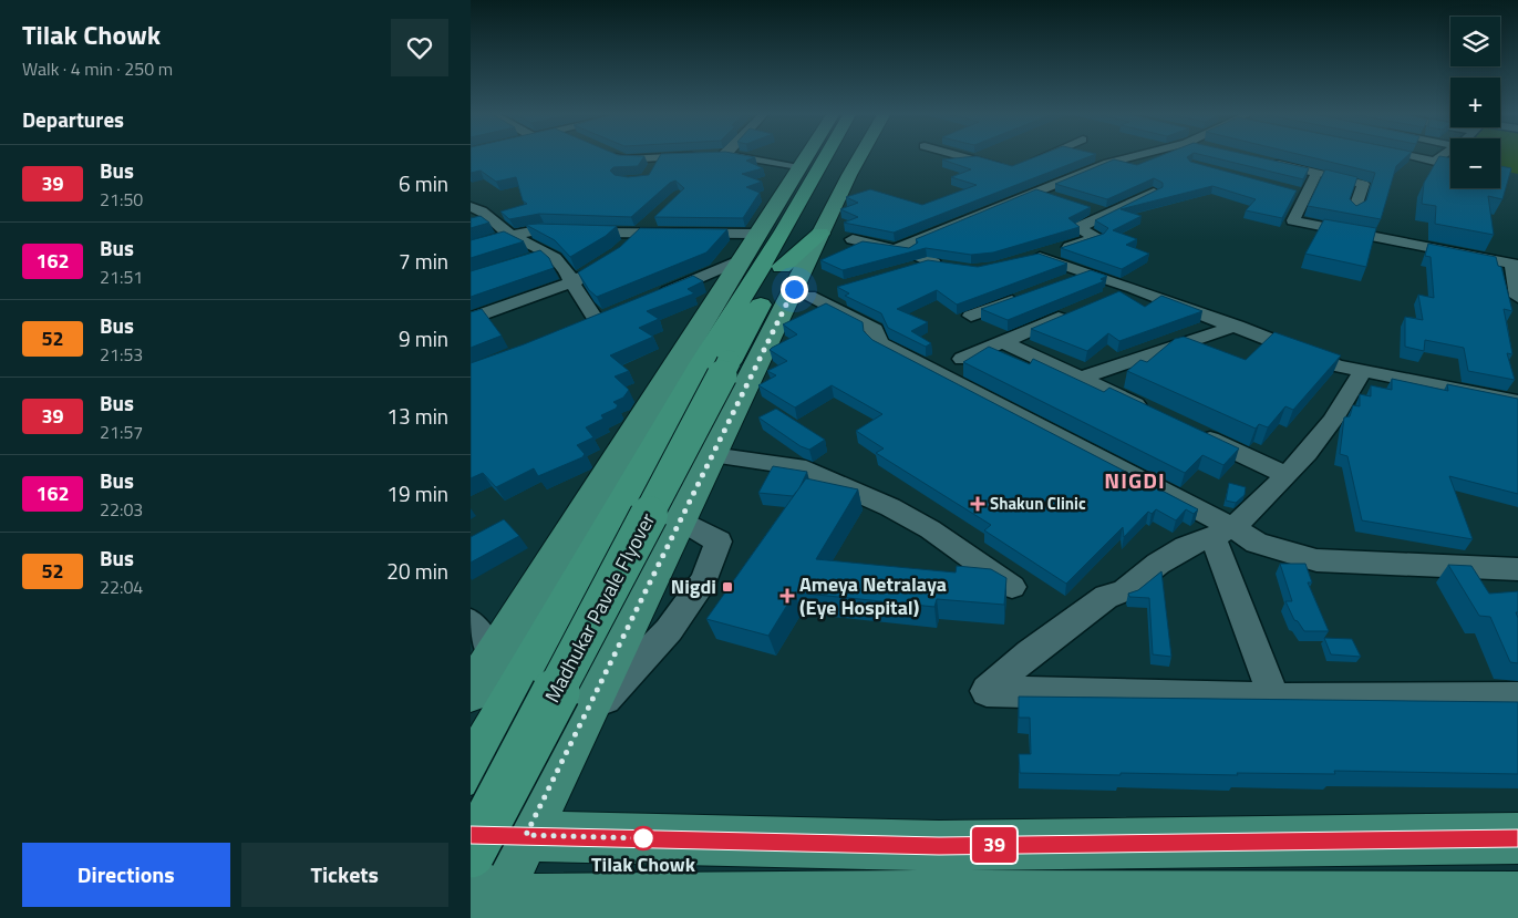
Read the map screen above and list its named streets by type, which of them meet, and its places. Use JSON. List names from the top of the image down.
{
  "streets": {
    "highway": ["Madhukar Pavale Flyover"]
  },
  "districts": ["NIGDI"],
  "places": {
    "health": ["Shakun Clinic", "Ameya Netralaya (Eye Hospital)"],
    "transit": ["Nigdi"],
    "other": ["Tilak Chowk"]
  },
  "lines": ["bus line 39"],
  "page": {
    "heading": [
      ["Tilak Chowk", "Walk · 4 min · 250 m"],
      "Departures"
    ],
    "on_map": "39",
    "map_buttons": ["+", "−"],
    "list": [
      {
        "mark": "39",
        "name": "Bus",
        "note": "21:50",
        "value": "6 min"
      },
      {
        "mark": "162",
        "name": "Bus",
        "note": "21:51",
        "value": "7 min"
      },
      {
        "mark": "52",
        "name": "Bus",
        "note": "21:53",
        "value": "9 min"
      },
      {
        "mark": "39",
        "name": "Bus",
        "note": "21:57",
        "value": "13 min"
      },
      {
        "mark": "162",
        "name": "Bus",
        "note": "22:03",
        "value": "19 min"
      },
      {
        "mark": "52",
        "name": "Bus",
        "note": "22:04",
        "value": "20 min"
      }
    ],
    "buttons": ["Directions", "Tickets"]
  }
}
